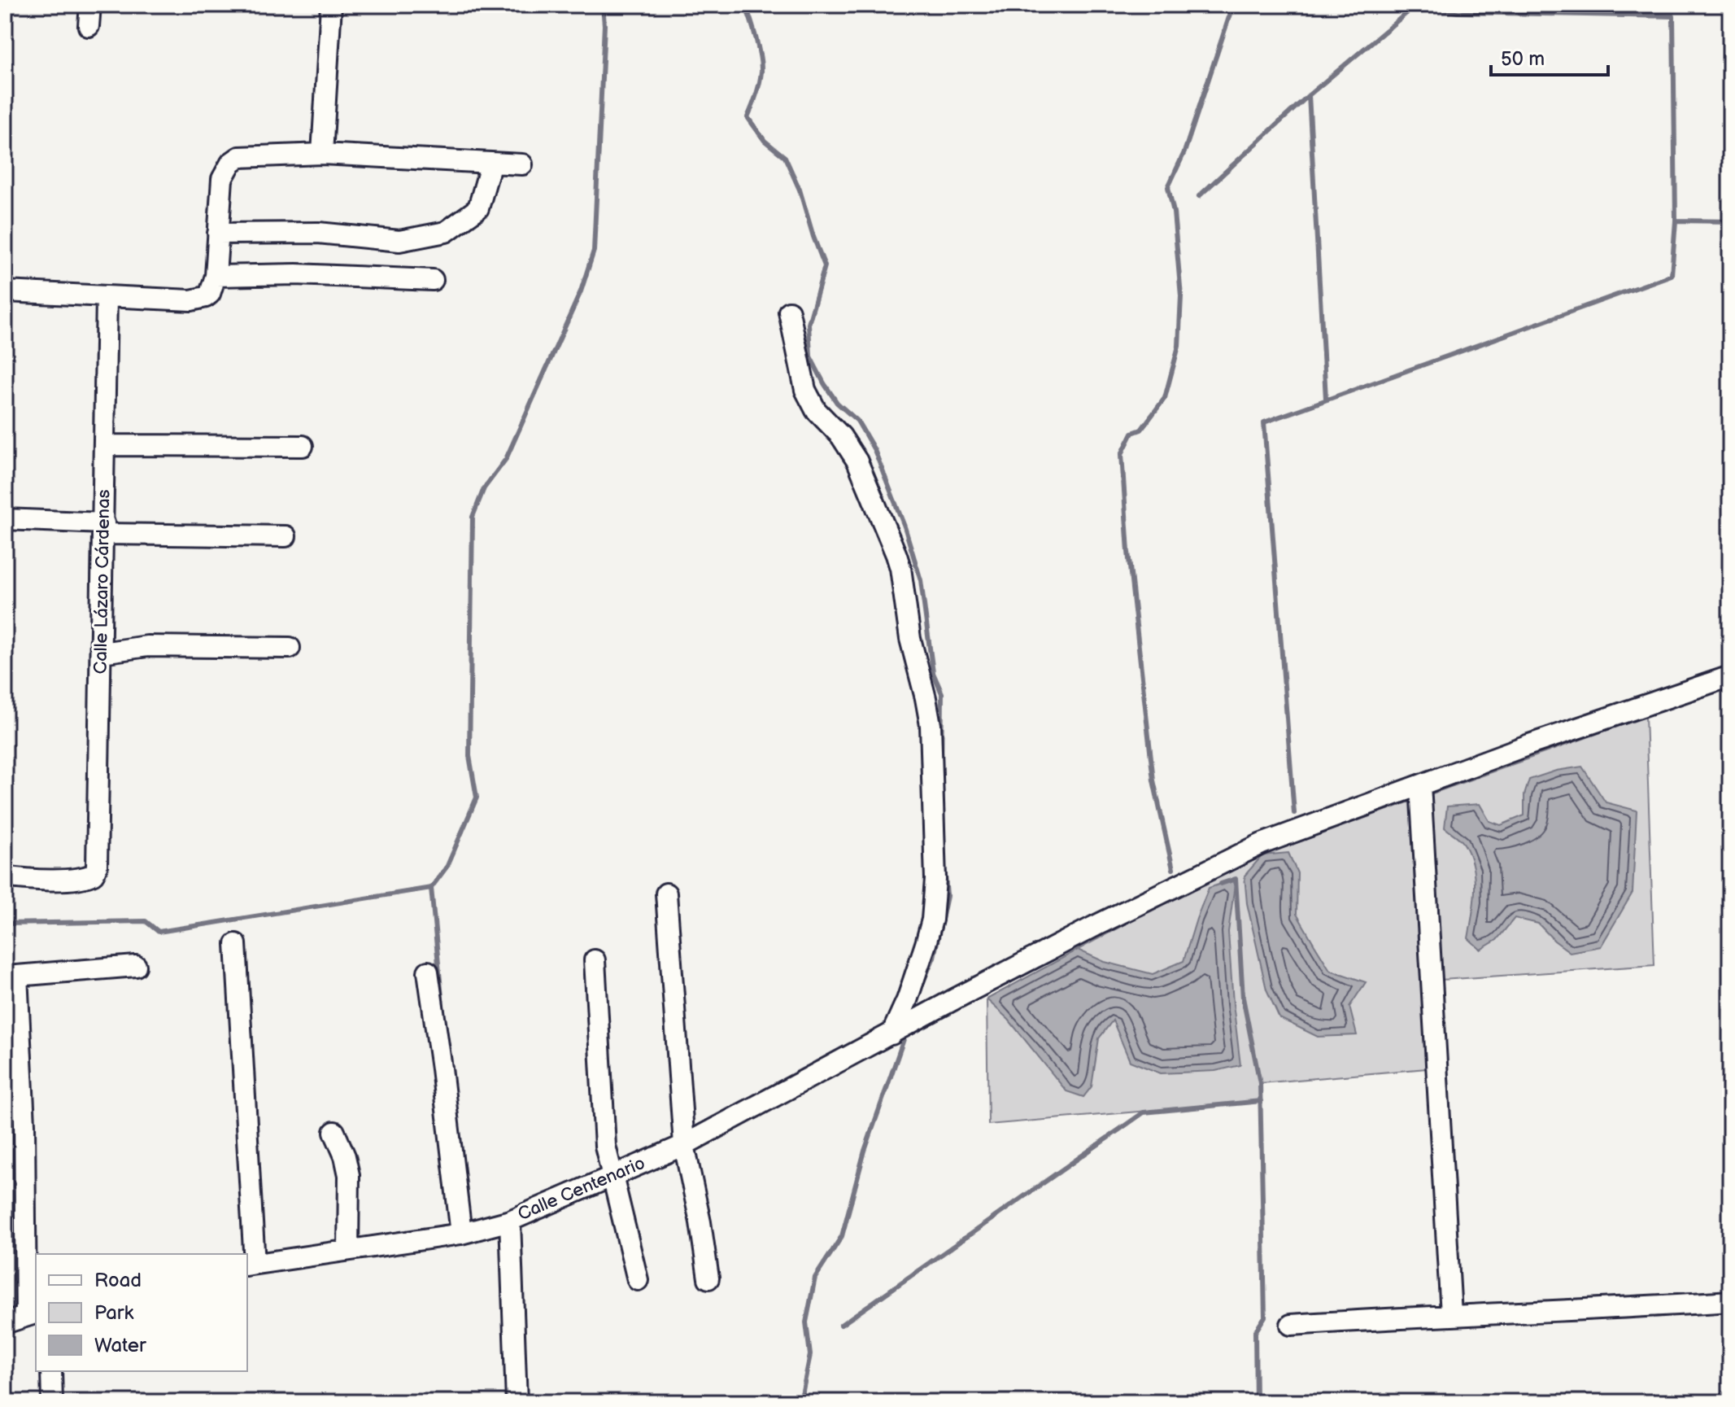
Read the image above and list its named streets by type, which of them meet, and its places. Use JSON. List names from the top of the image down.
{
  "streets": {
    "street": ["Calle Lázaro Cárdenas", "Calle Centenario"]
  },
  "legend": ["Road", "Park", "Water"],
  "scale_bar": "50 m"
}
